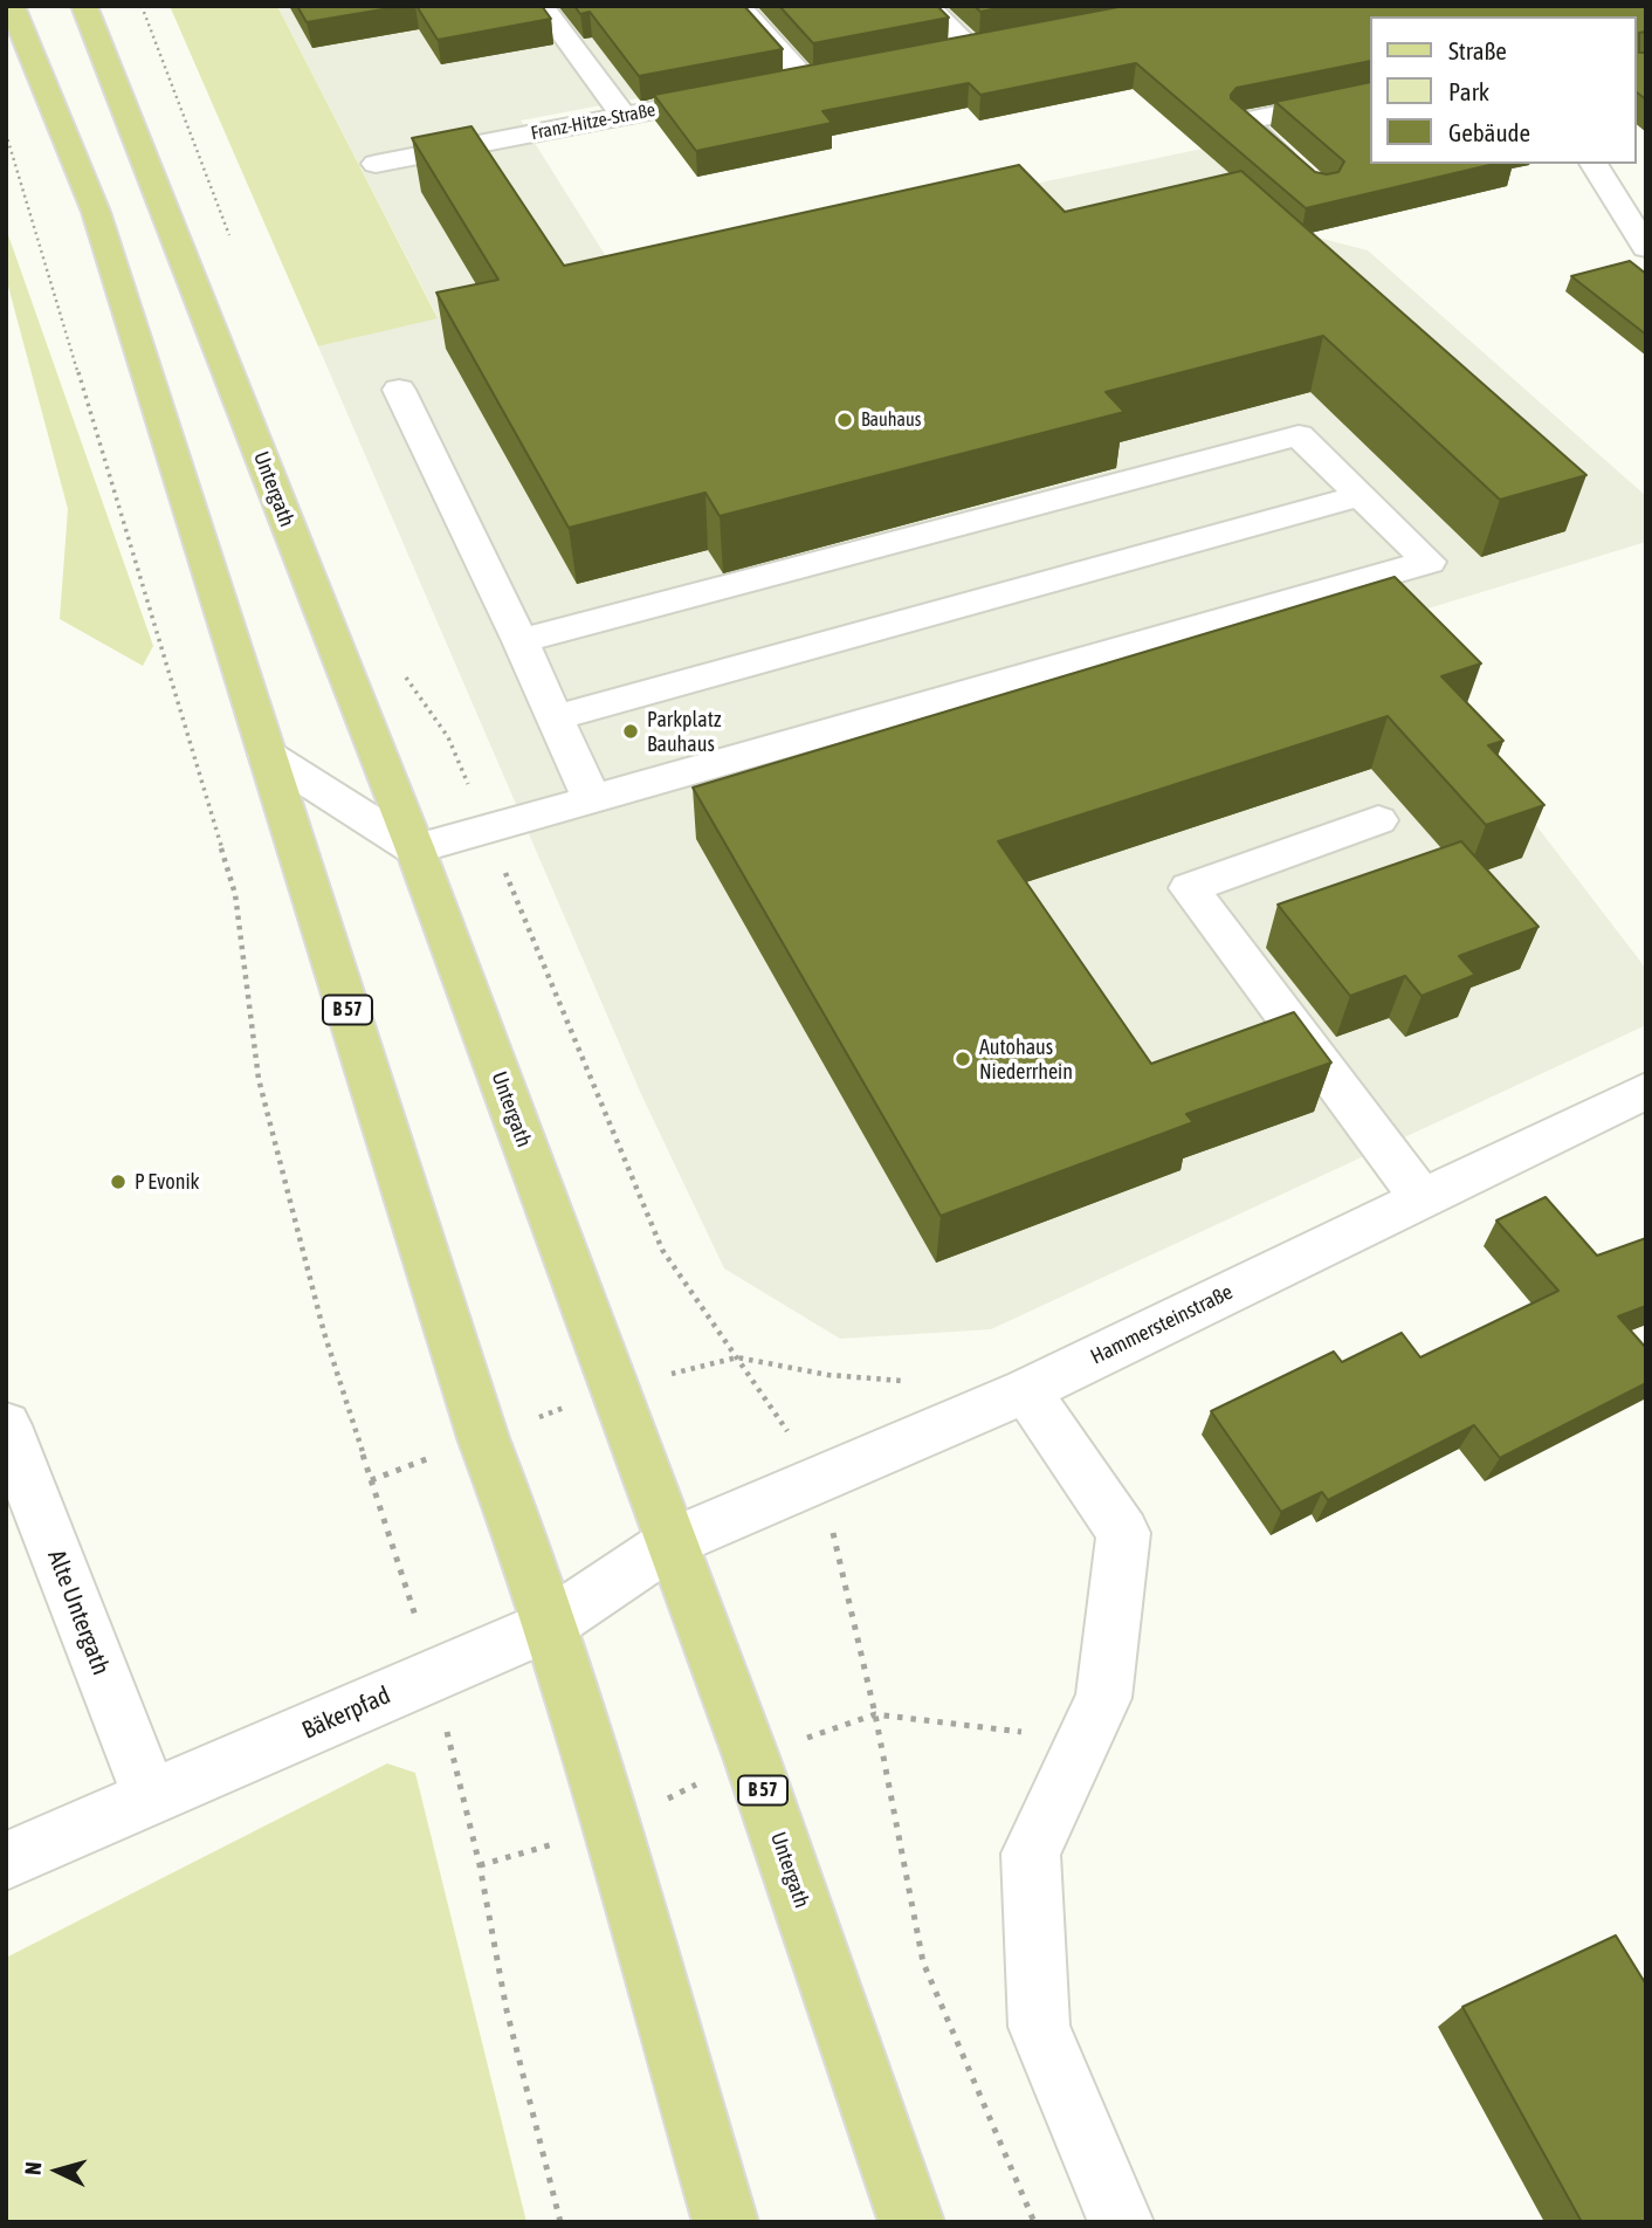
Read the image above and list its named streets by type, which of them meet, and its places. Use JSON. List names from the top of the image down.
{
  "streets": {
    "main road": ["Untergath", "B 57"],
    "street": [
      "Franz-Hitze-Straße",
      "Hammersteinstraße",
      "Alte Untergath",
      "Bäkerpfad"
    ]
  },
  "crossings": [
    ["Untergath", "Hammersteinstraße"],
    ["Untergath", "Bäkerpfad"],
    ["B 57", "Bäkerpfad"],
    ["Hammersteinstraße", "Bäkerpfad"],
    ["Alte Untergath", "Bäkerpfad"]
  ],
  "places": [
    "Bauhaus",
    "Parkplatz Bauhaus",
    "Autohaus Niederrhein",
    "P Evonik"
  ],
  "legend": ["Straße", "Park", "Gebäude"],
  "north": "left"
}
